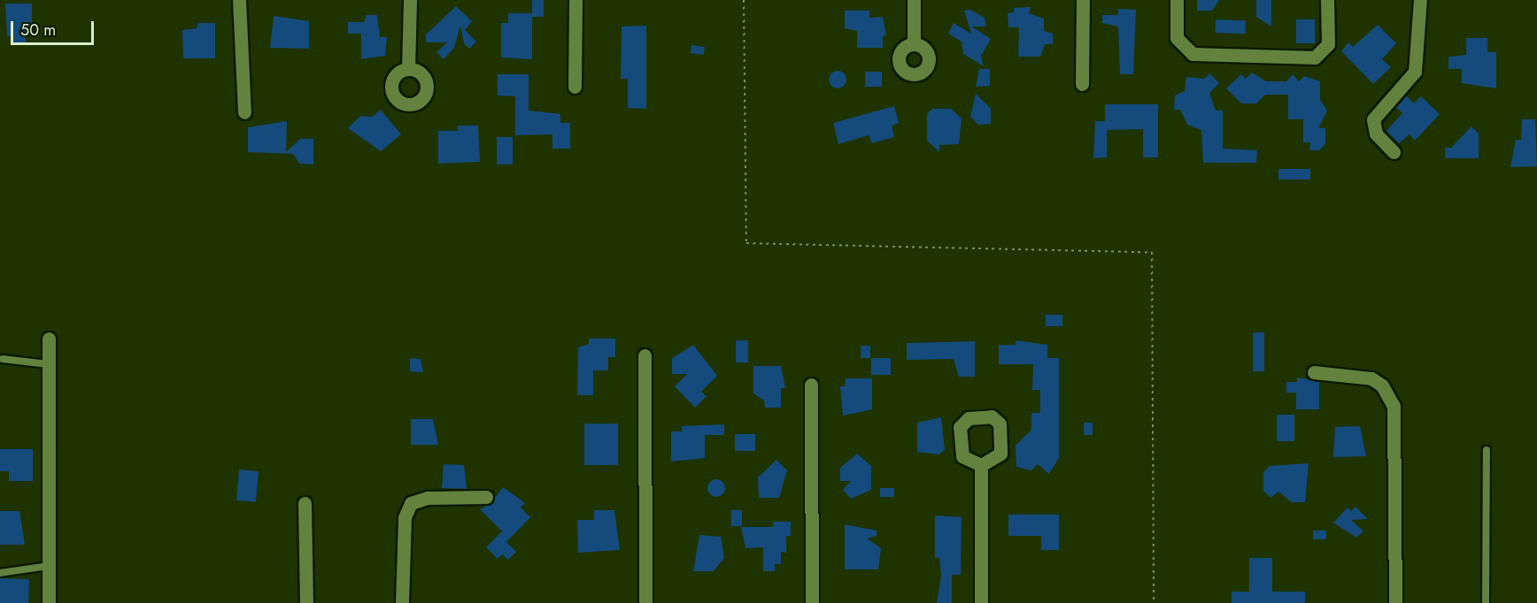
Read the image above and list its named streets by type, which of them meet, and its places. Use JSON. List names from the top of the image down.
{
  "scale_bar": "50 m"
}
